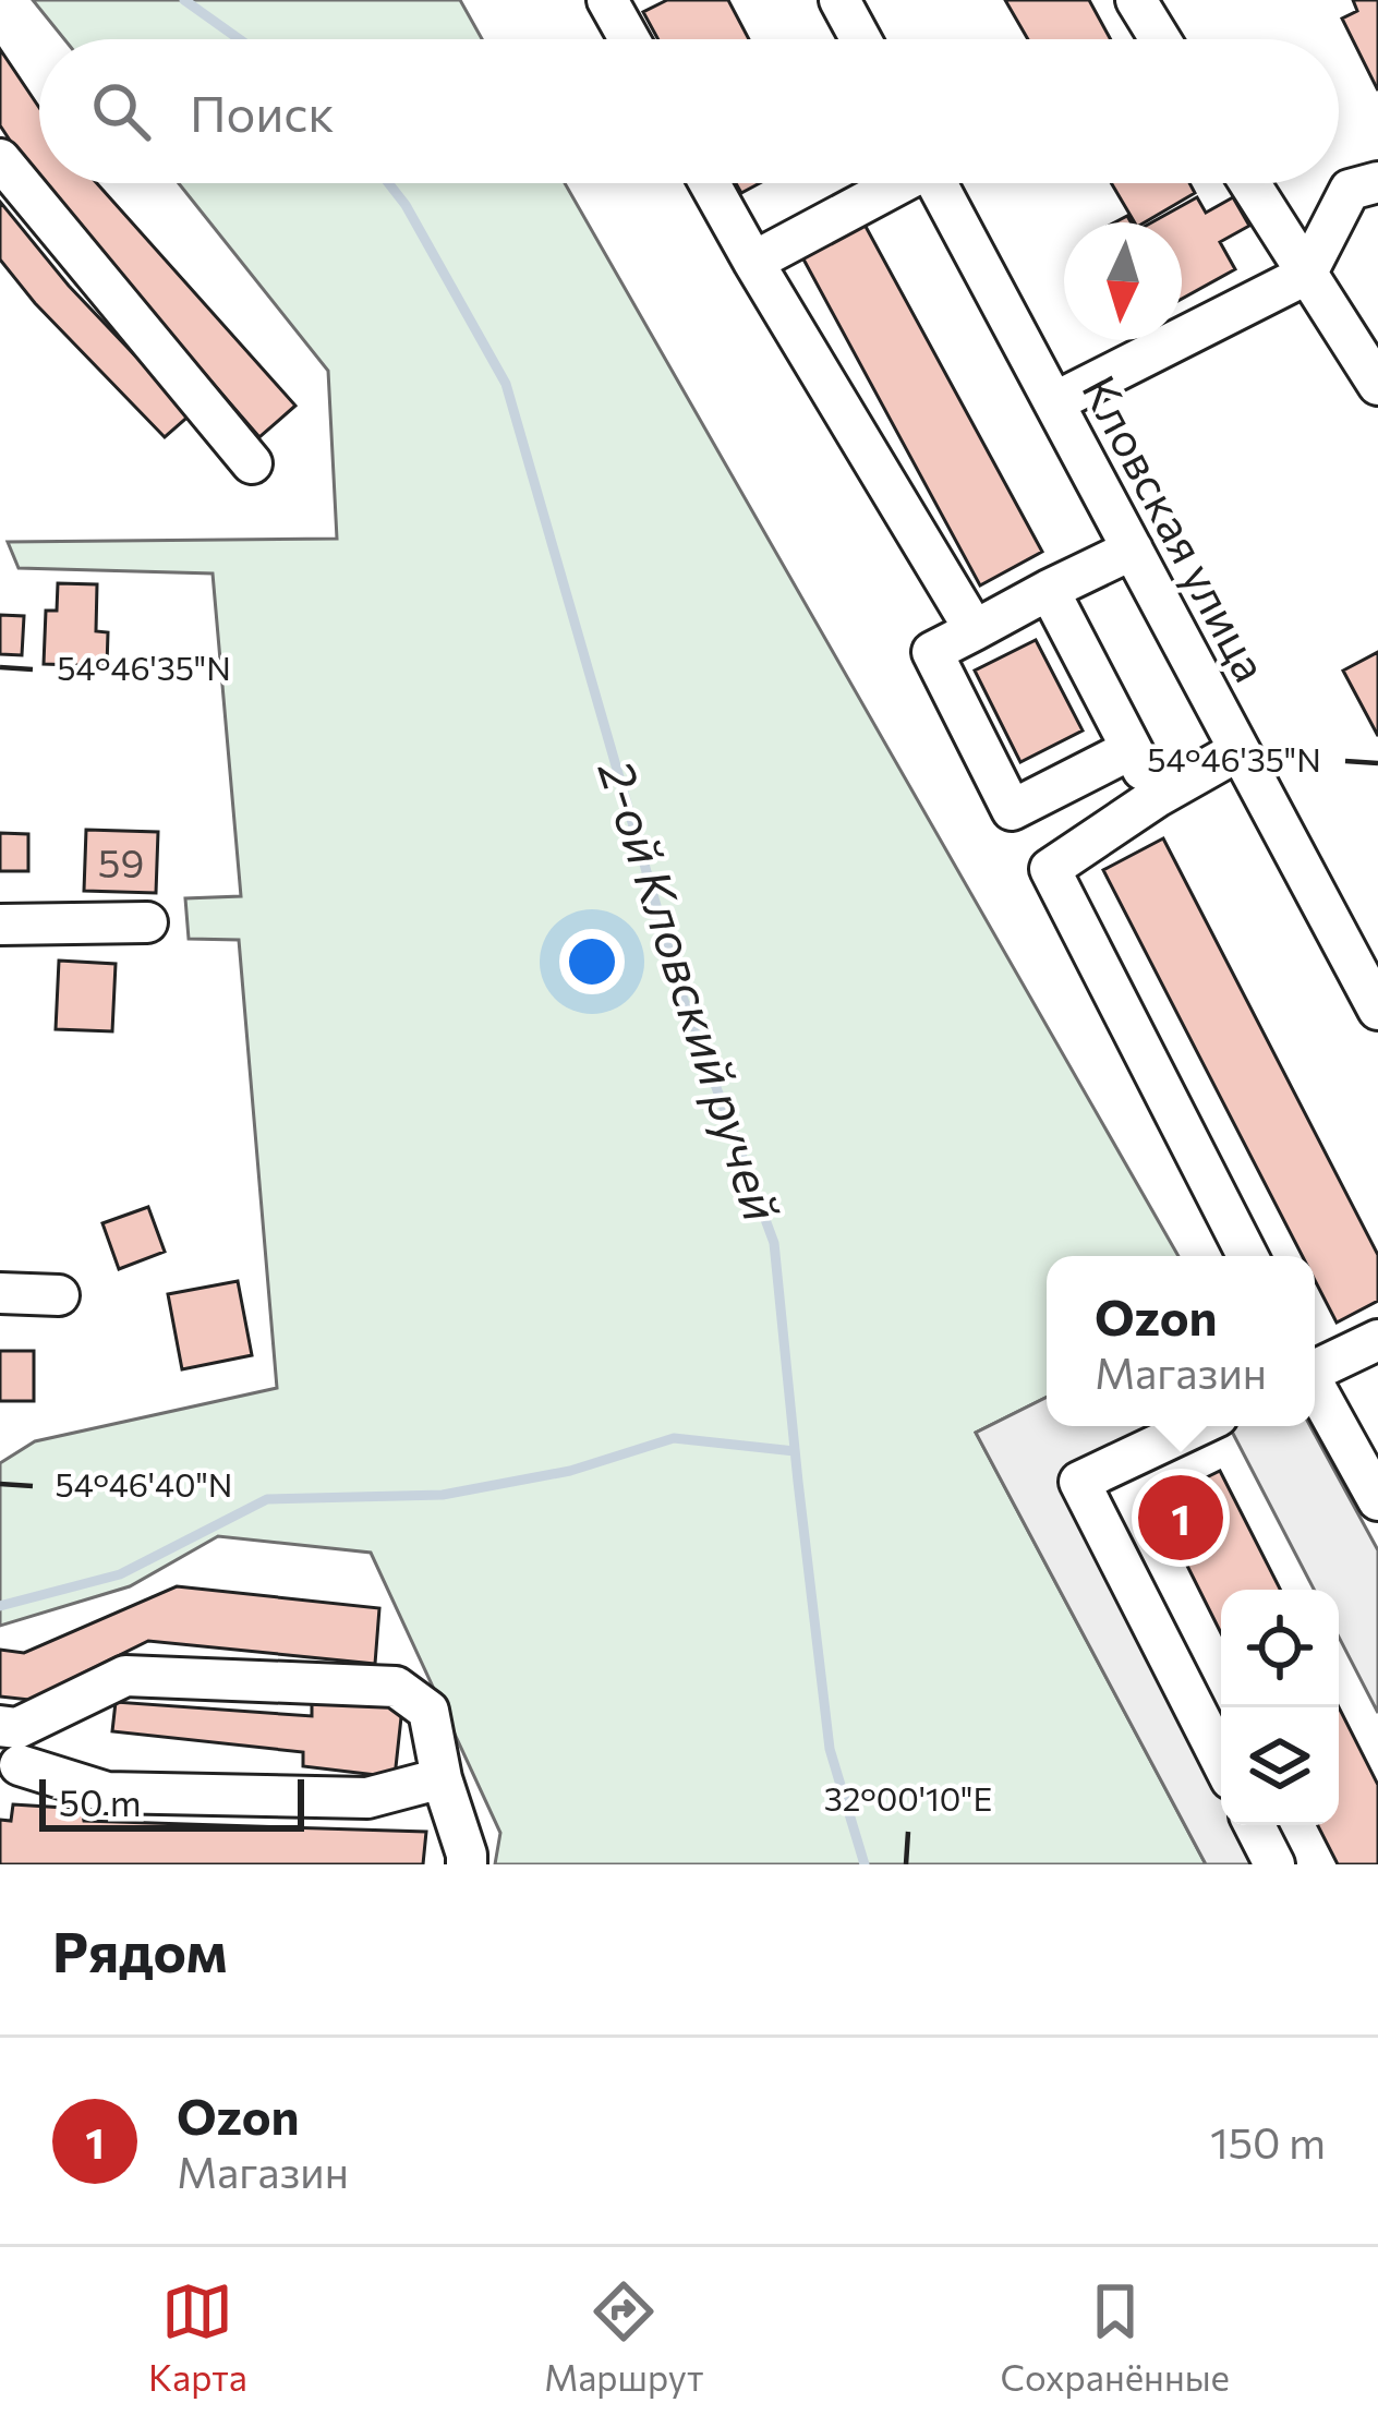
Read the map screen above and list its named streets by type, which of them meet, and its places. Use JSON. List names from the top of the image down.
{
  "streets": {
    "street": ["Кловская улица"]
  },
  "water": ["2-ой Кловский ручей"],
  "house_numbers": ["59"],
  "scale_bar": "50 m",
  "north": "bottom",
  "page": {
    "search": "Поиск",
    "popup": ["Ozon", "Магазин"],
    "pins": "1",
    "scale": "50 m",
    "heading": "Рядом",
    "list": [
      {
        "mark": "1",
        "name": "Ozon",
        "note": "Магазин",
        "value": "150 m"
      }
    ],
    "nav": ["Карта", "Маршрут", "Сохранённые"]
  },
  "coordinates": ["54°46'35\"N", "54°46'40\"N", "32°00'10\"E"]
}
